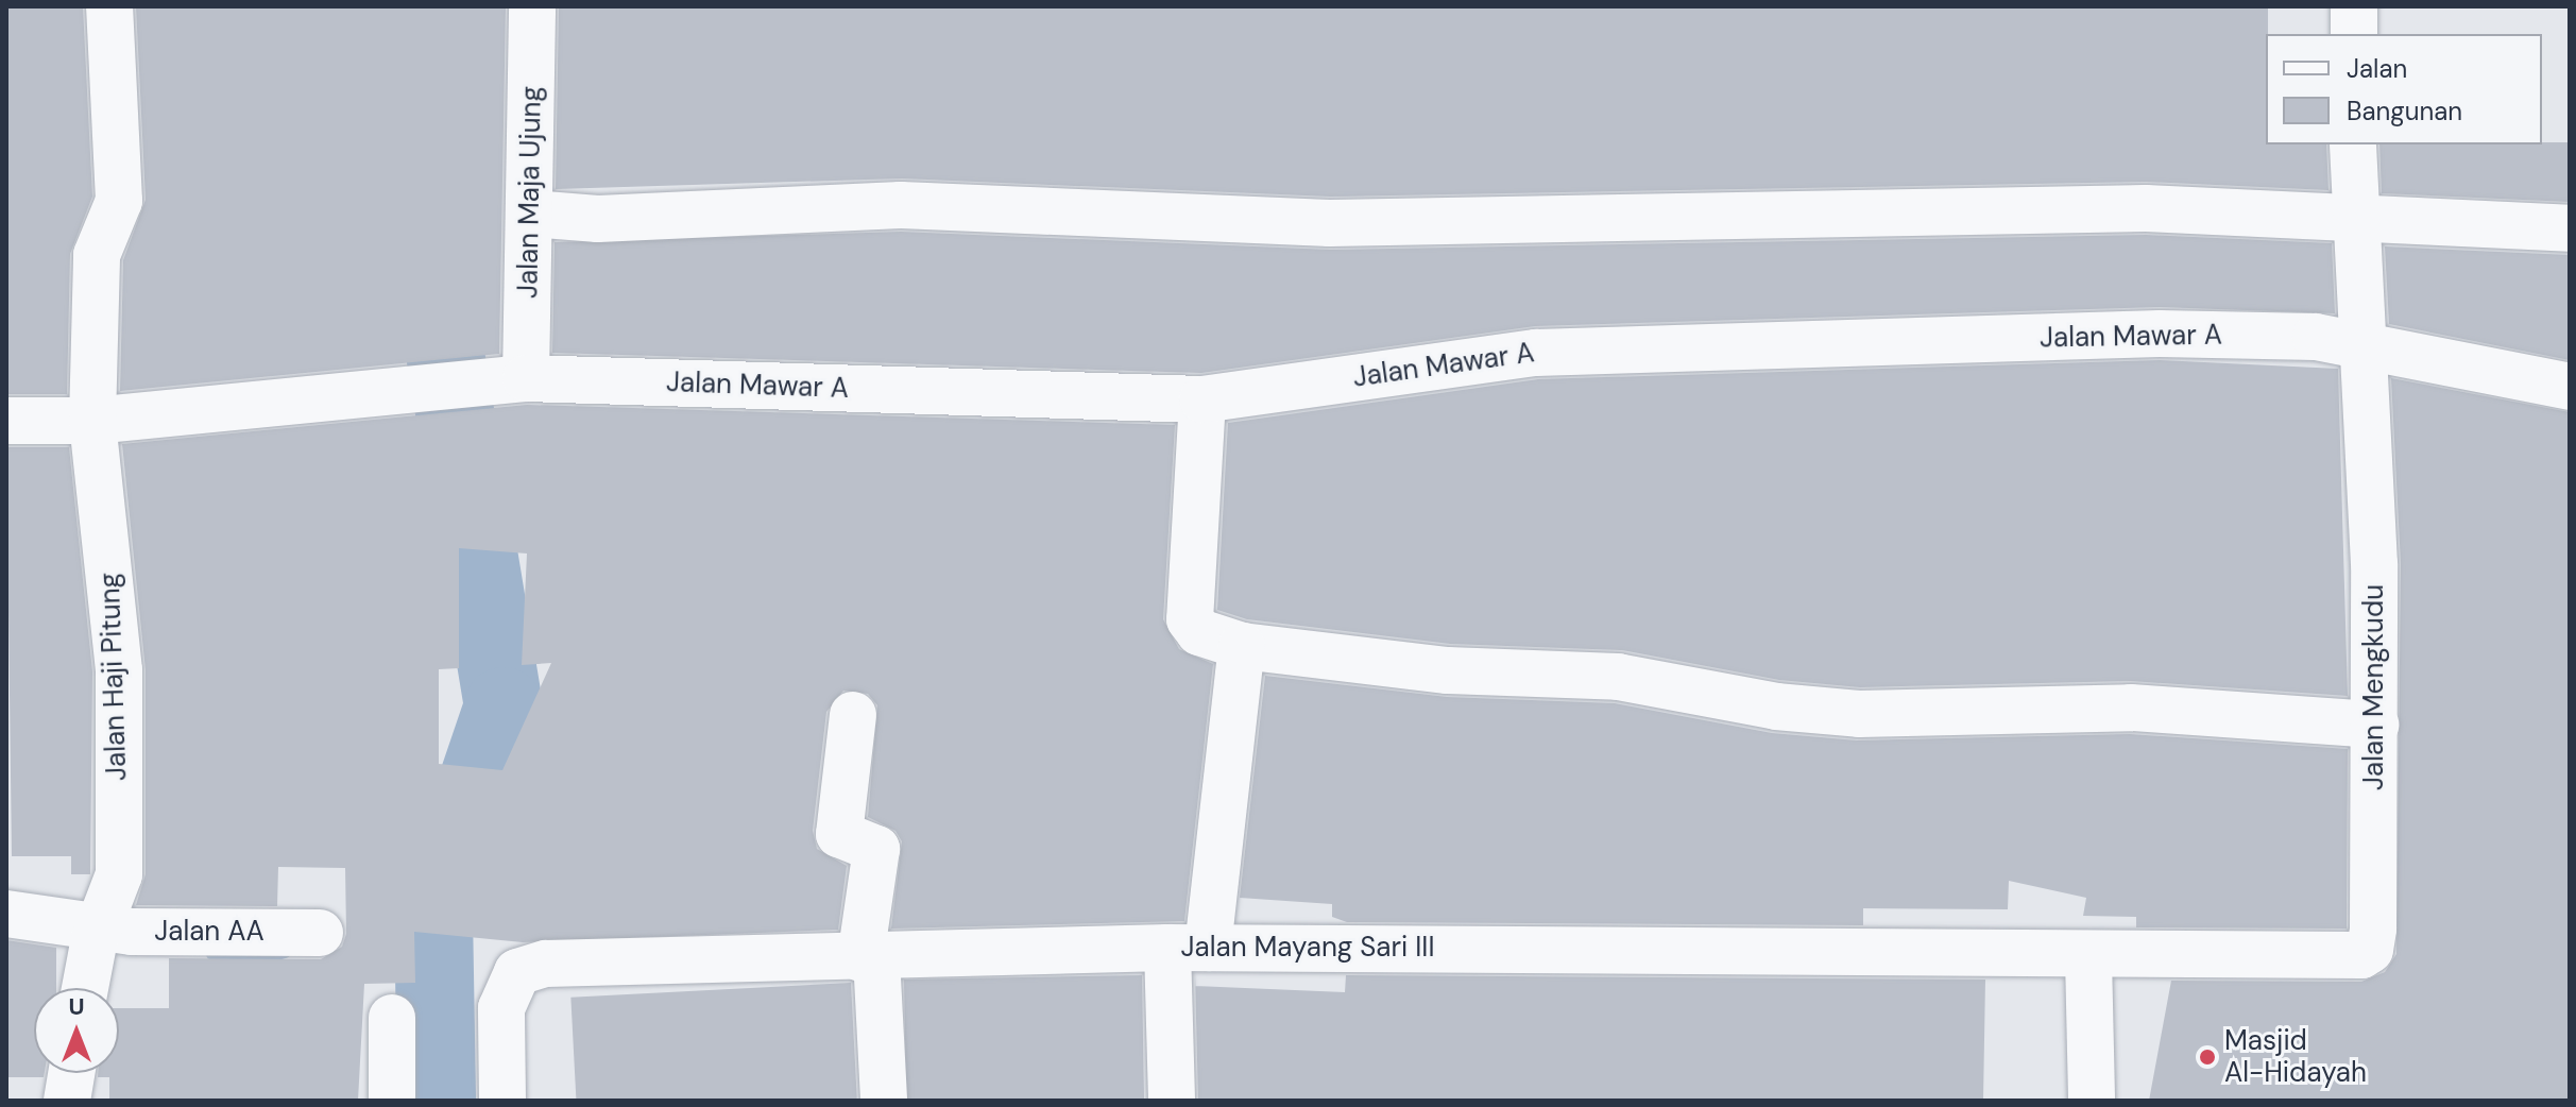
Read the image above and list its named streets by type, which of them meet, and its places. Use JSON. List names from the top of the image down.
{
  "streets": {
    "street": [
      "Jalan Maja Ujung",
      "Jalan Mawar A",
      "Jalan Haji Pitung",
      "Jalan Mengkudu",
      "Jalan AA",
      "Jalan Mayang Sari III"
    ]
  },
  "crossings": [
    ["Jalan Maja Ujung", "Jalan Mawar A"],
    ["Jalan Mawar A", "Jalan Haji Pitung"],
    ["Jalan Mawar A", "Jalan Mengkudu"],
    ["Jalan Haji Pitung", "Jalan AA"],
    ["Jalan Mengkudu", "Jalan Mayang Sari III"]
  ],
  "places": ["Masjid Al-Hidayah"],
  "legend": ["Jalan", "Bangunan"],
  "north": "top"
}
